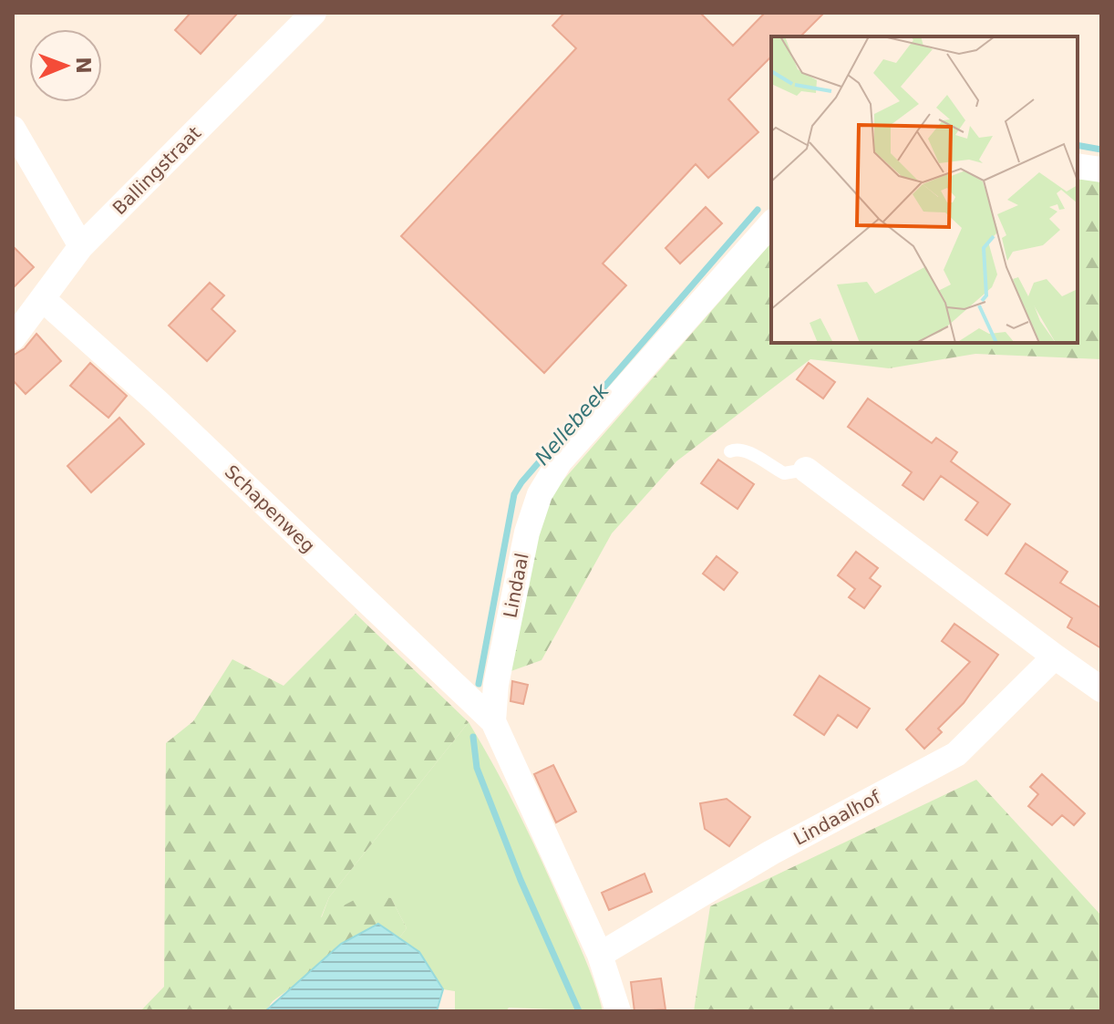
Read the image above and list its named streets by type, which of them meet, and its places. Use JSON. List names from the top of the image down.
{
  "streets": {
    "street": [
      "Ballingstraat",
      "Schapenweg",
      "Lindaal",
      "Lindaalhof"
    ]
  },
  "crossings": [
    ["Ballingstraat", "Schapenweg"],
    ["Schapenweg", "Lindaal"],
    ["Lindaal", "Lindaalhof"]
  ],
  "water": ["Nellebeek"],
  "north": "right"
}
